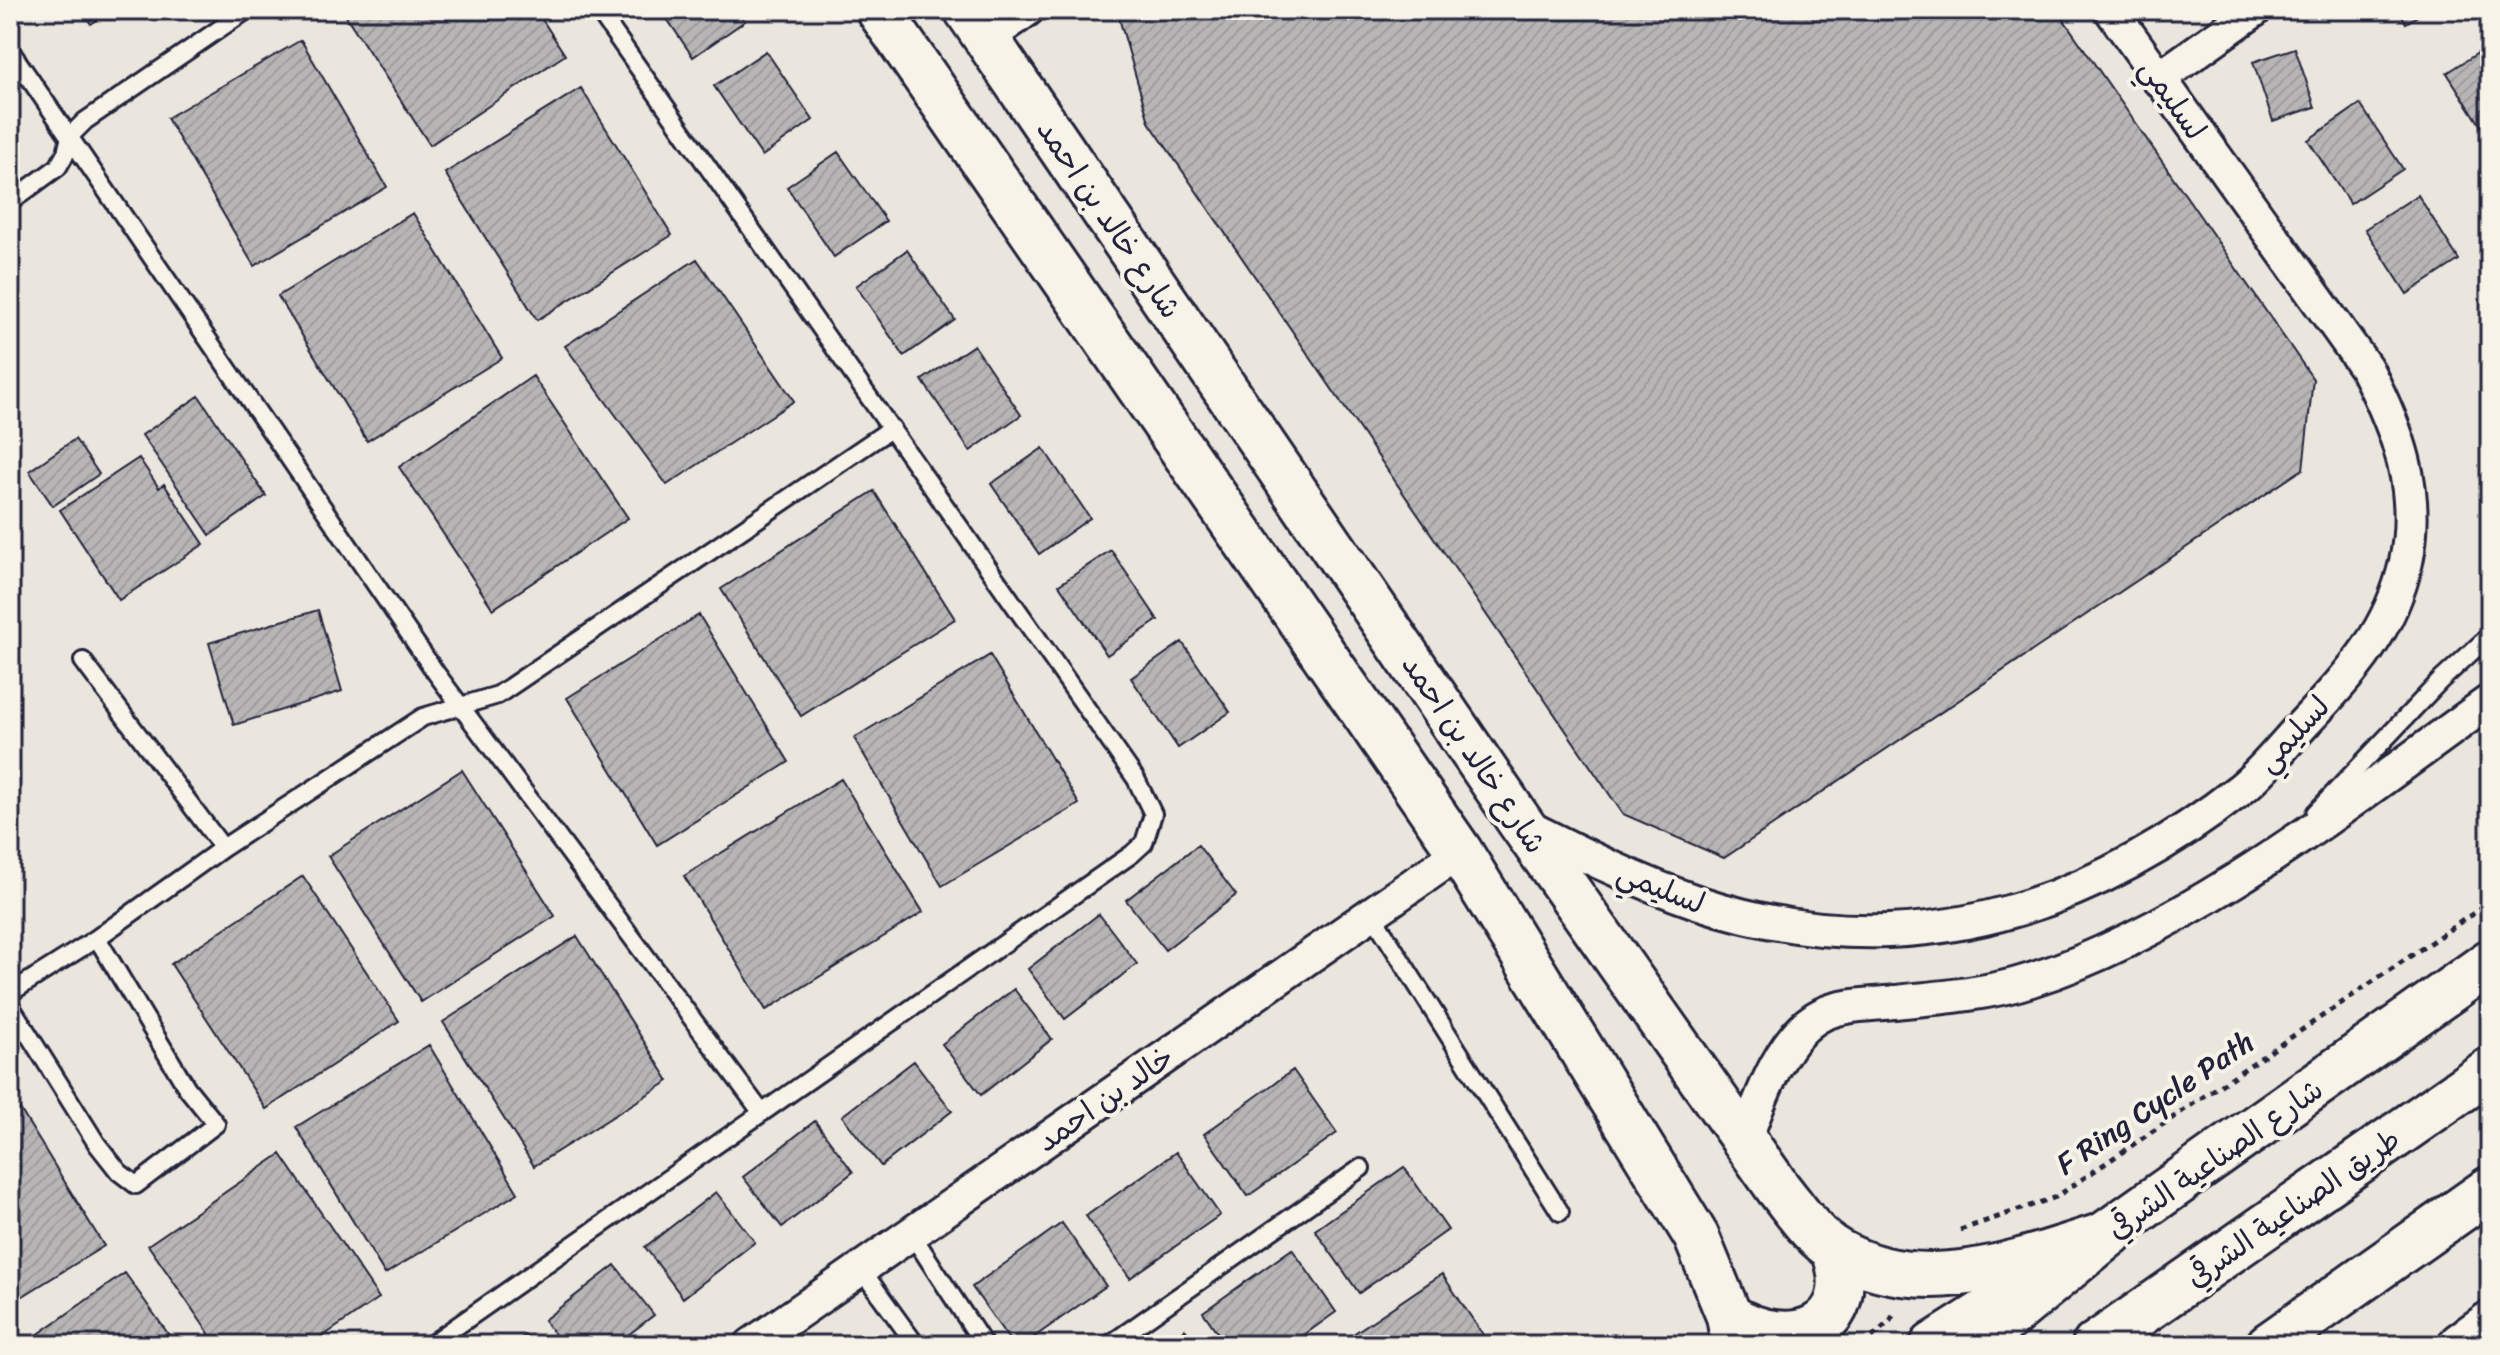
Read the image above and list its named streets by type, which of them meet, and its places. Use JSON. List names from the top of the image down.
{
  "streets": {
    "main road": ["شارع خالد بن احمد", "شارع الصناعية الشرقي", "طريق الصناعية الشرقي"],
    "street": ["لسليمي", "خالد بن احمد"],
    "path": ["F Ring Cycle Path"]
  },
  "crossings": [
    ["لسليمي", "شارع خالد بن احمد"],
    ["شارع خالد بن احمد", "F Ring Cycle Path"],
    ["شارع خالد بن احمد", "شارع الصناعية الشرقي"]
  ]
}
